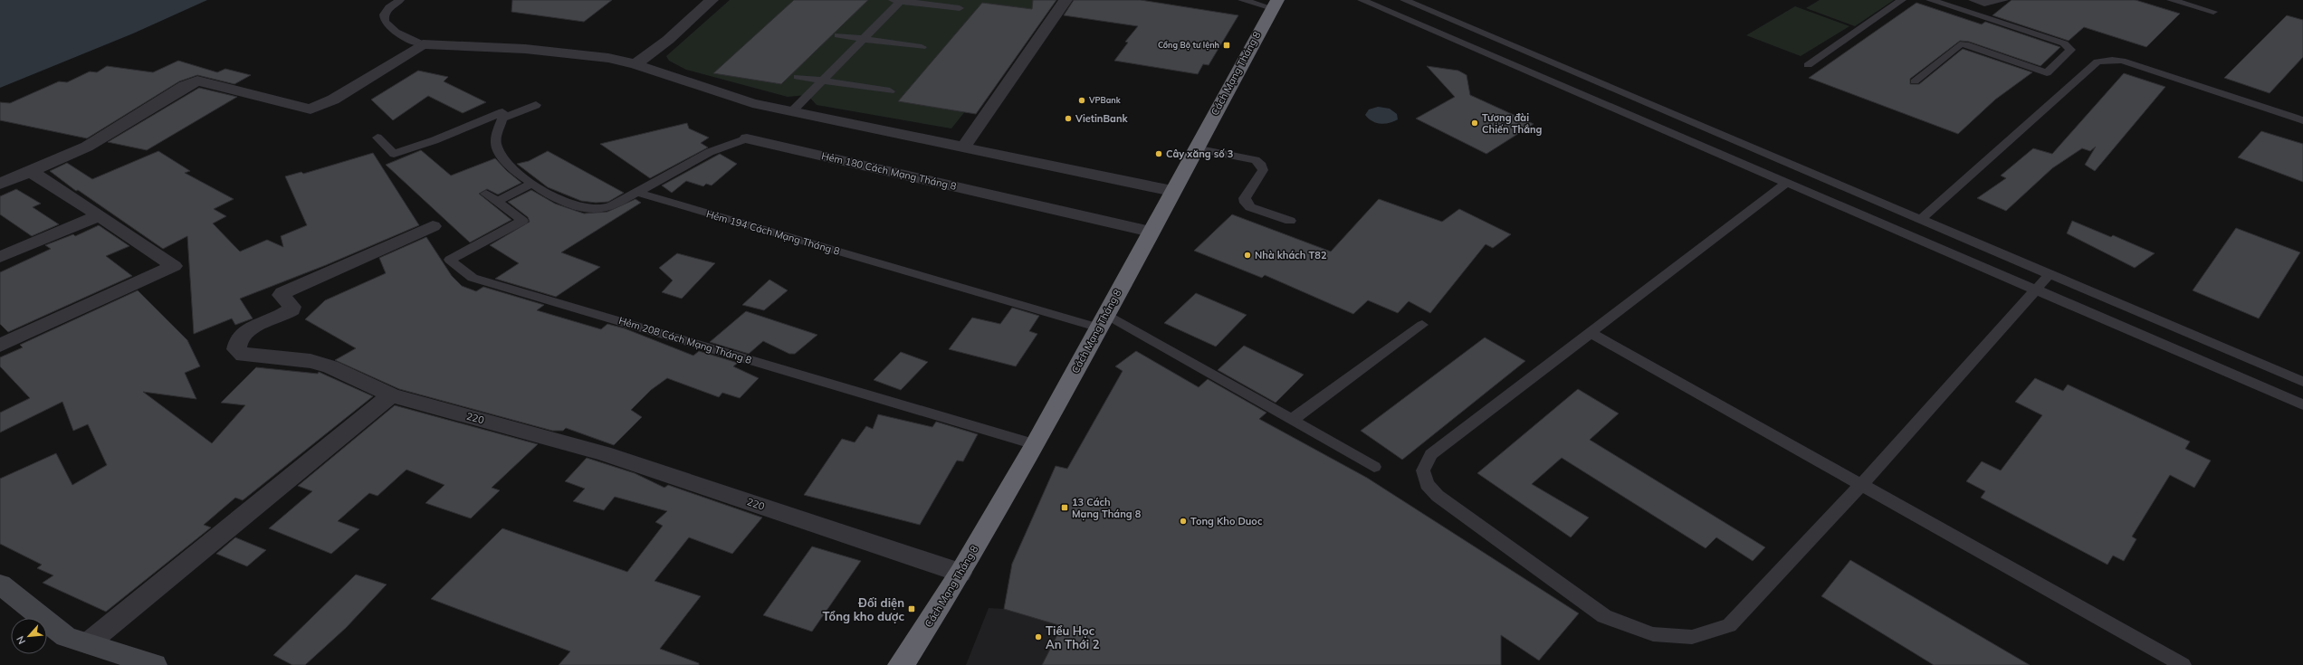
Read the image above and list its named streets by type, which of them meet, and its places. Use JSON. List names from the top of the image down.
{
  "streets": {
    "highway": ["Cách Mạng Tháng 8"],
    "street": ["Hẻm 180 Cách Mạng Tháng 8", "220"],
    "lane": ["Hẻm 194 Cách Mạng Tháng 8", "Hẻm 208 Cách Mạng Tháng 8"]
  },
  "crossings": [
    ["Cách Mạng Tháng 8", "Hẻm 180 Cách Mạng Tháng 8"],
    ["Cách Mạng Tháng 8", "Hẻm 194 Cách Mạng Tháng 8"],
    ["Cách Mạng Tháng 8", "Hẻm 208 Cách Mạng Tháng 8"],
    ["Cách Mạng Tháng 8", "220"],
    ["Hẻm 180 Cách Mạng Tháng 8", "Hẻm 194 Cách Mạng Tháng 8"]
  ],
  "places": {
    "transit": ["Cổng Bộ tư lệnh", "13 Cách Mạng Tháng 8", "Đối diện Tổng kho dược"],
    "other": [
      "VPBank",
      "VietinBank",
      "Tượng đài Chiến Thắng",
      "Cây xăng số 3",
      "Nhà khách T82",
      "Tong Kho Duoc",
      "Tiểu Học An Thới 2"
    ]
  },
  "north": "bottom left"
}
